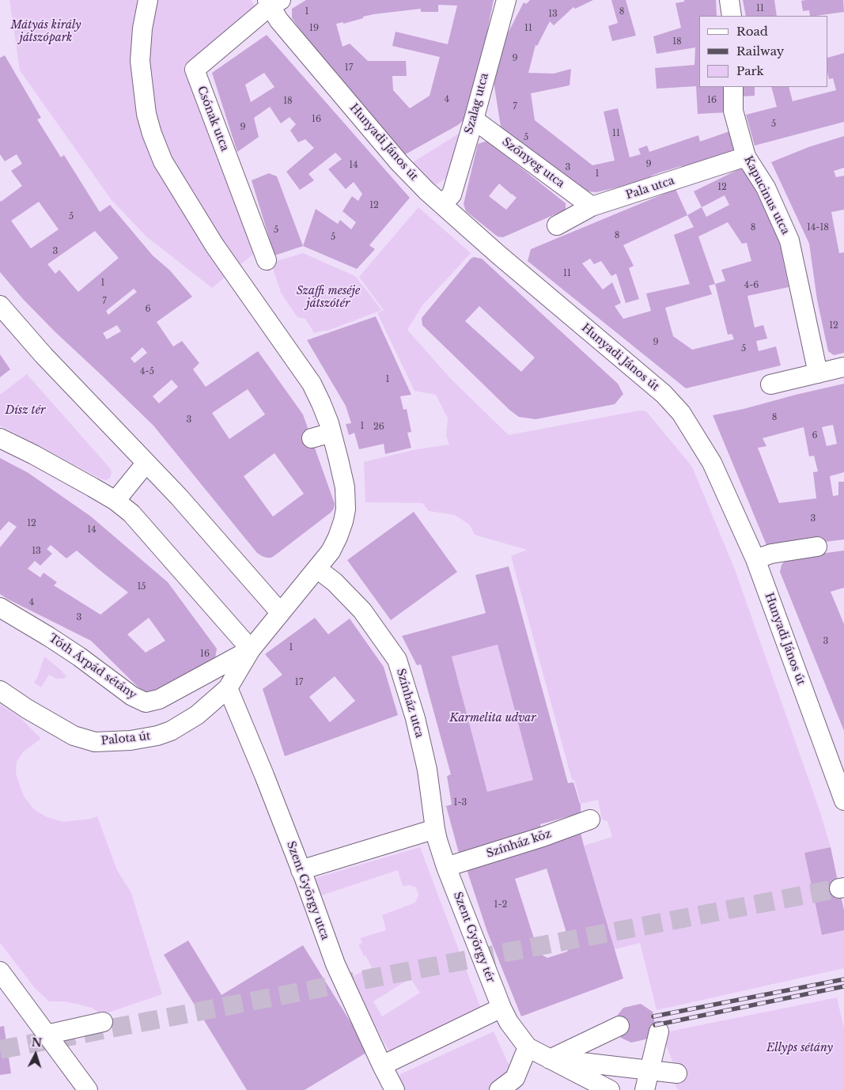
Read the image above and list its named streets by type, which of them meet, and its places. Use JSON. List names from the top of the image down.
{
  "streets": {
    "street": [
      "Szalag utca",
      "Csónak utca",
      "Hunyadi János út",
      "Szőnyeg utca",
      "Pala utca",
      "Kapucinus utca",
      "Tóth Árpád sétány",
      "Színház utca",
      "Palota út",
      "Színház köz",
      "Szent György utca",
      "Szent György tér"
    ]
  },
  "crossings": [
    ["Szalag utca", "Hunyadi János út"],
    ["Szalag utca", "Szőnyeg utca"],
    ["Csónak utca", "Hunyadi János út"],
    ["Szőnyeg utca", "Pala utca"],
    ["Pala utca", "Kapucinus utca"],
    ["Tóth Árpád sétány", "Palota út"],
    ["Színház utca", "Színház köz"],
    ["Színház utca", "Szent György tér"],
    ["Palota út", "Szent György utca"],
    ["Színház köz", "Szent György tér"]
  ],
  "parks": [
    "Mátyás király játszópark",
    "Szaffi meséje játszótér",
    "Dísz tér",
    "Karmelita udvar",
    "Ellyps sétány"
  ],
  "house_numbers": [
    "11",
    "1",
    "8",
    "13",
    "19",
    "11",
    "18",
    "9",
    "17",
    "4",
    "16",
    "18",
    "7",
    "16",
    "5",
    "9",
    "11",
    "5",
    "9",
    "14",
    "3",
    "1",
    "12",
    "12",
    "5",
    "8",
    "14-18",
    "5",
    "8",
    "5",
    "3",
    "11",
    "1",
    "4-6",
    "7",
    "6",
    "12",
    "9",
    "5",
    "4-5",
    "1",
    "8",
    "3",
    "1",
    "26",
    "6",
    "3",
    "12",
    "14",
    "13",
    "15",
    "4",
    "3",
    "3",
    "1",
    "16",
    "17",
    "1-3",
    "1-2"
  ],
  "legend": ["Road", "Railway", "Park"],
  "north": "top"
}
